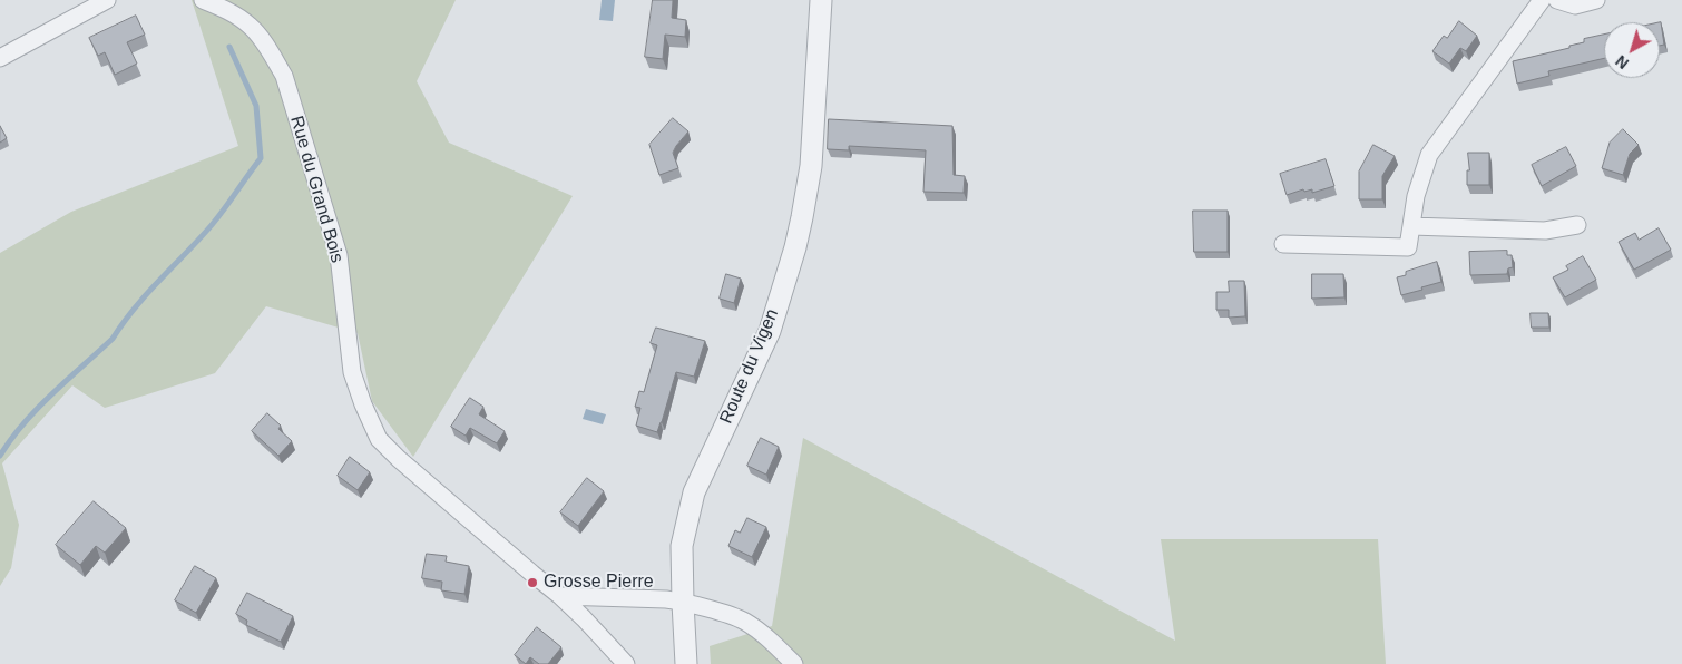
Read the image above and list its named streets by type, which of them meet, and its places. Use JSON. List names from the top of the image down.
{
  "streets": {
    "street": ["Rue du Grand Bois", "Route du Vigen"]
  },
  "places": ["Grosse Pierre"],
  "north": "bottom left"
}
